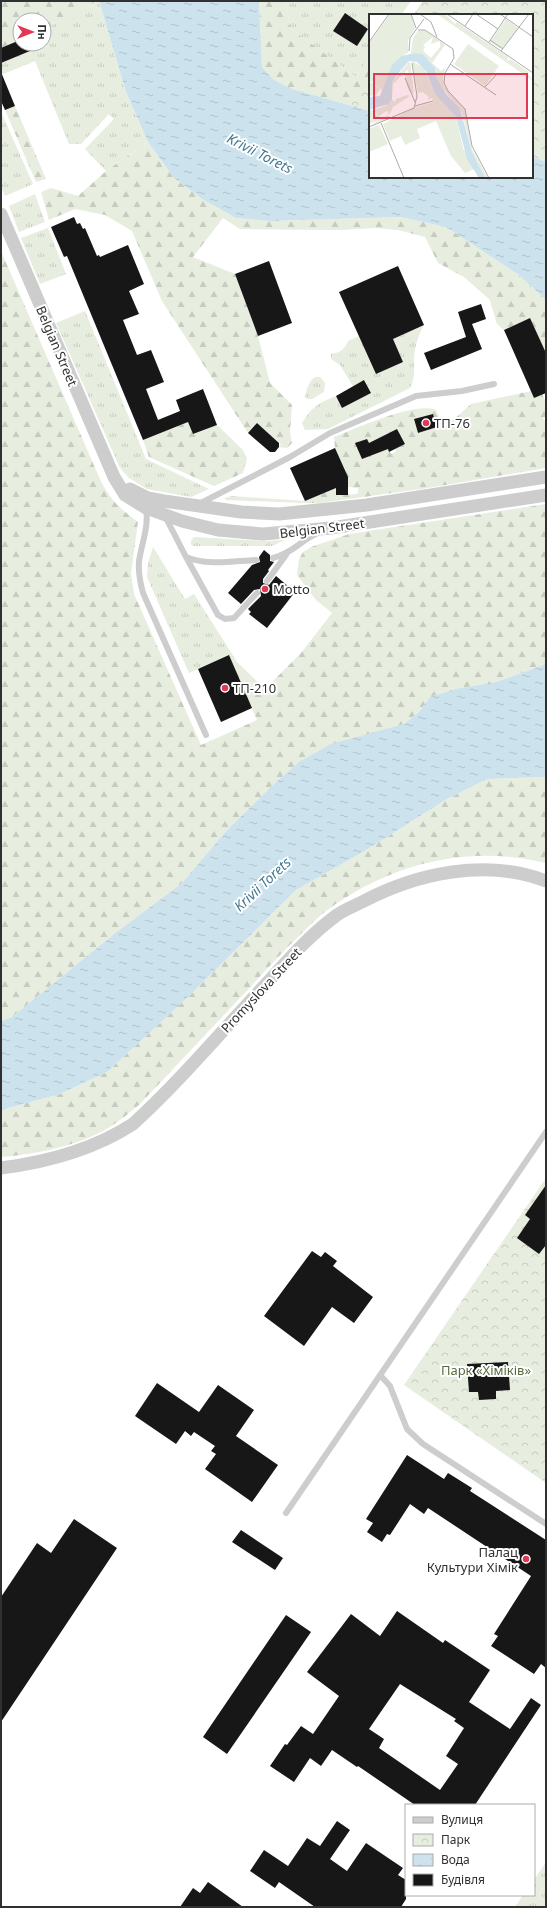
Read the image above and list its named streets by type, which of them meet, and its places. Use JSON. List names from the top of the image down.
{
  "streets": {
    "street": ["Belgian Street", "Promyslova Street"]
  },
  "water": ["Krivii Torets"],
  "parks": ["Парк «Хіміків»"],
  "places": [
    "ТП-76",
    "Motto",
    "ТП-210",
    "Палац Культури Хімік"
  ],
  "legend": [
    "Вулиця",
    "Парк",
    "Вода",
    "Будівля"
  ],
  "north": "right"
}
